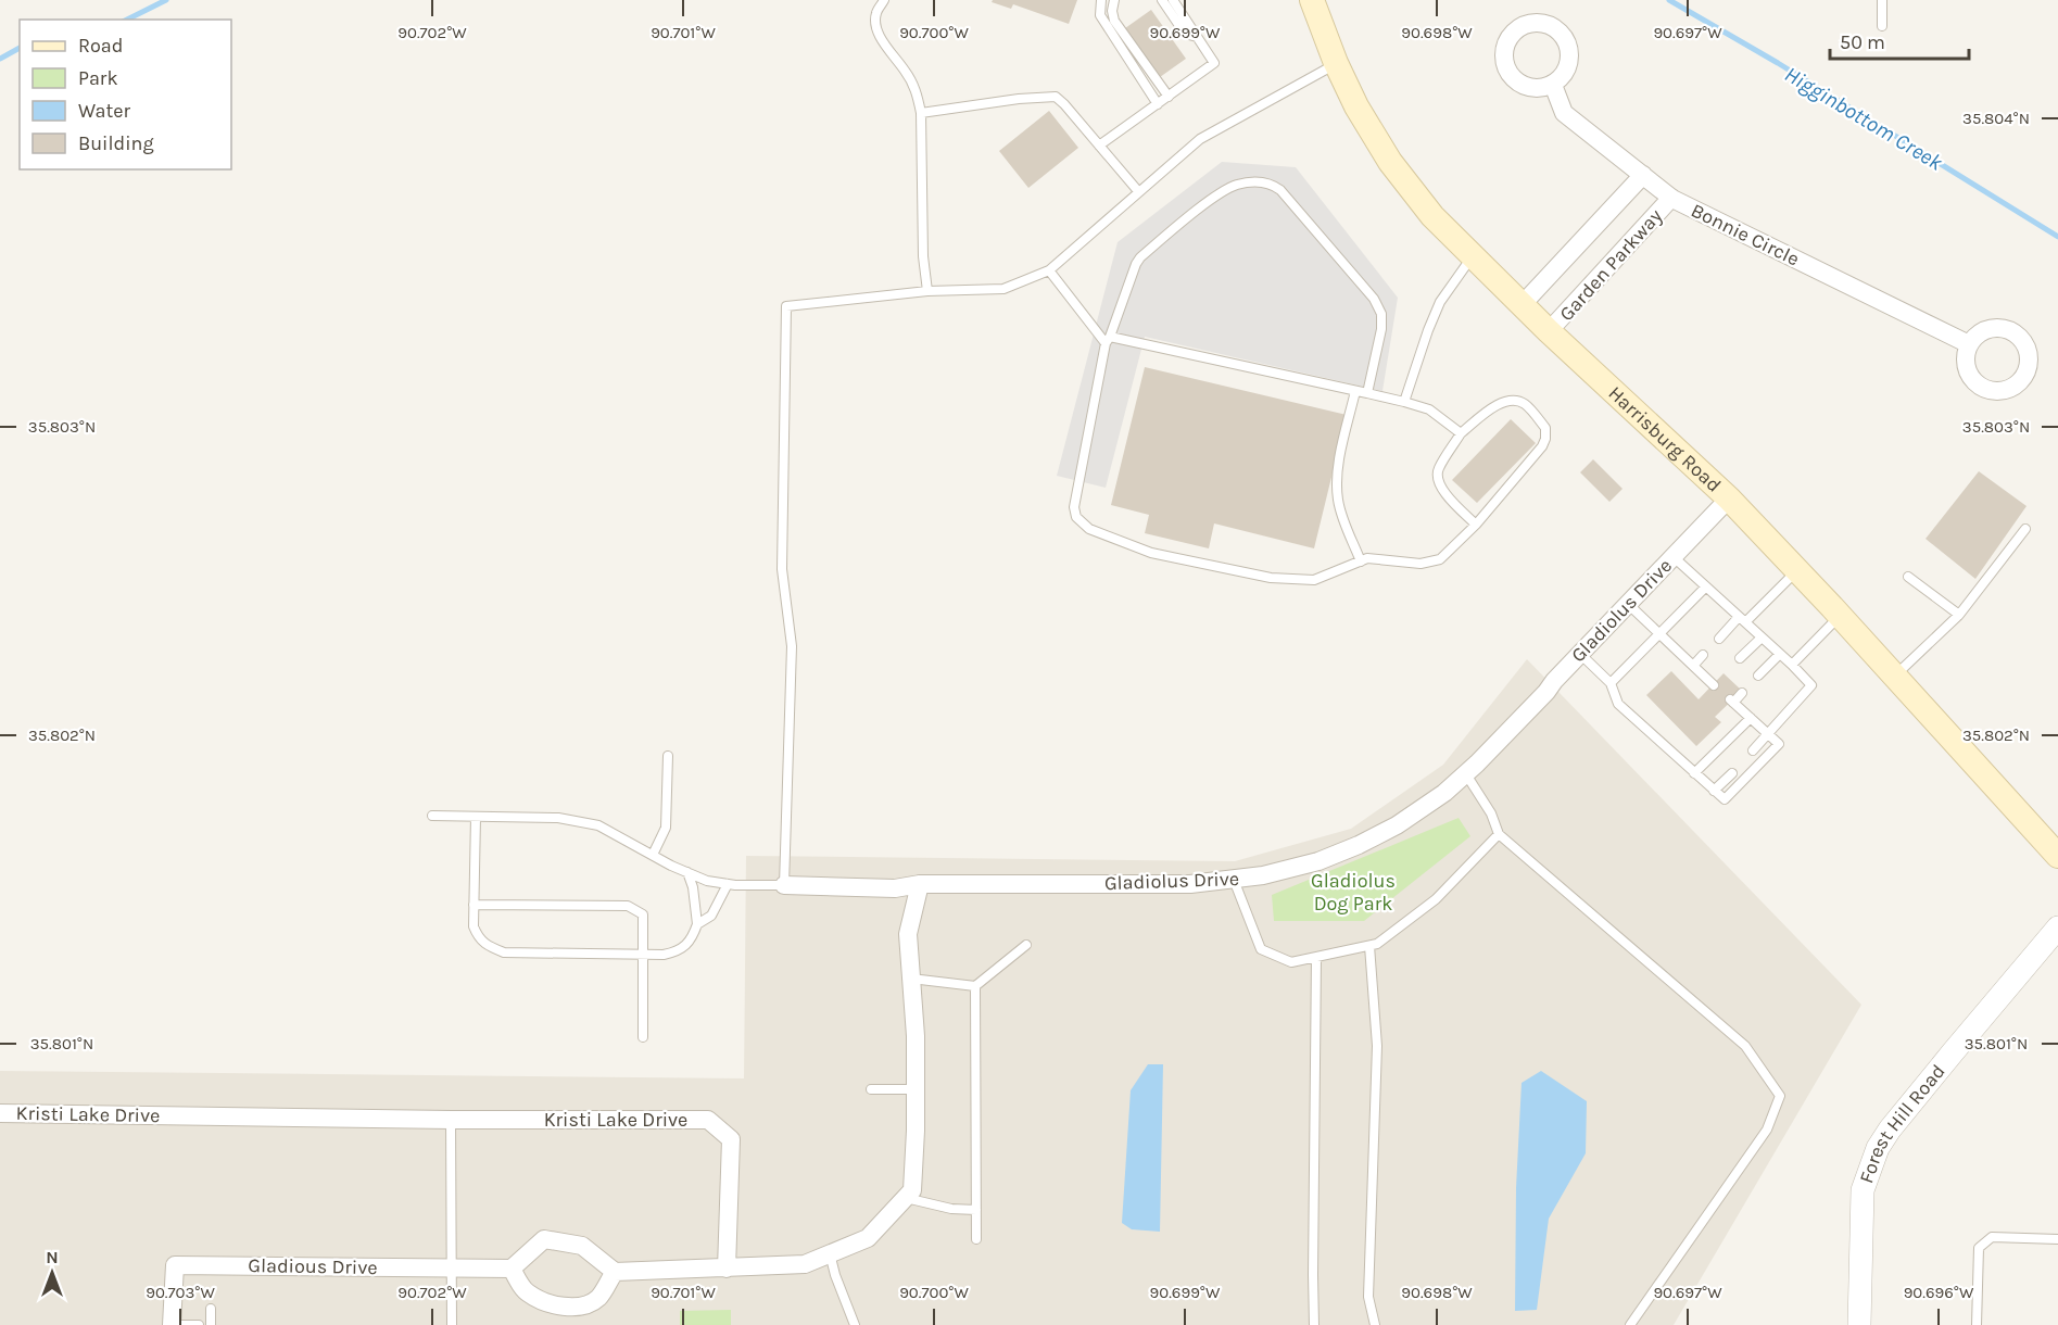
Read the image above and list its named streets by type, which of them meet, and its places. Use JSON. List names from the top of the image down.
{
  "streets": {
    "main road": ["Harrisburg Road"],
    "street": [
      "Bonnie Circle",
      "Garden Parkway",
      "Gladiolus Drive",
      "Kristi Lake Drive",
      "Forest Hill Road",
      "Gladious Drive"
    ]
  },
  "crossings": [
    ["Bonnie Circle", "Garden Parkway"],
    ["Garden Parkway", "Harrisburg Road"],
    ["Harrisburg Road", "Gladiolus Drive"]
  ],
  "water": ["Higginbottom Creek"],
  "parks": ["Gladiolus Dog Park"],
  "legend": [
    "Road",
    "Park",
    "Water",
    "Building"
  ],
  "scale_bar": "50 m",
  "north": "top",
  "coordinates": [
    "90.702°W",
    "90.701°W",
    "90.700°W",
    "90.699°W",
    "90.698°W",
    "90.697°W",
    "35.804°N",
    "35.803°N",
    "35.802°N",
    "35.801°N",
    "90.703°W",
    "90.696°W"
  ]
}
